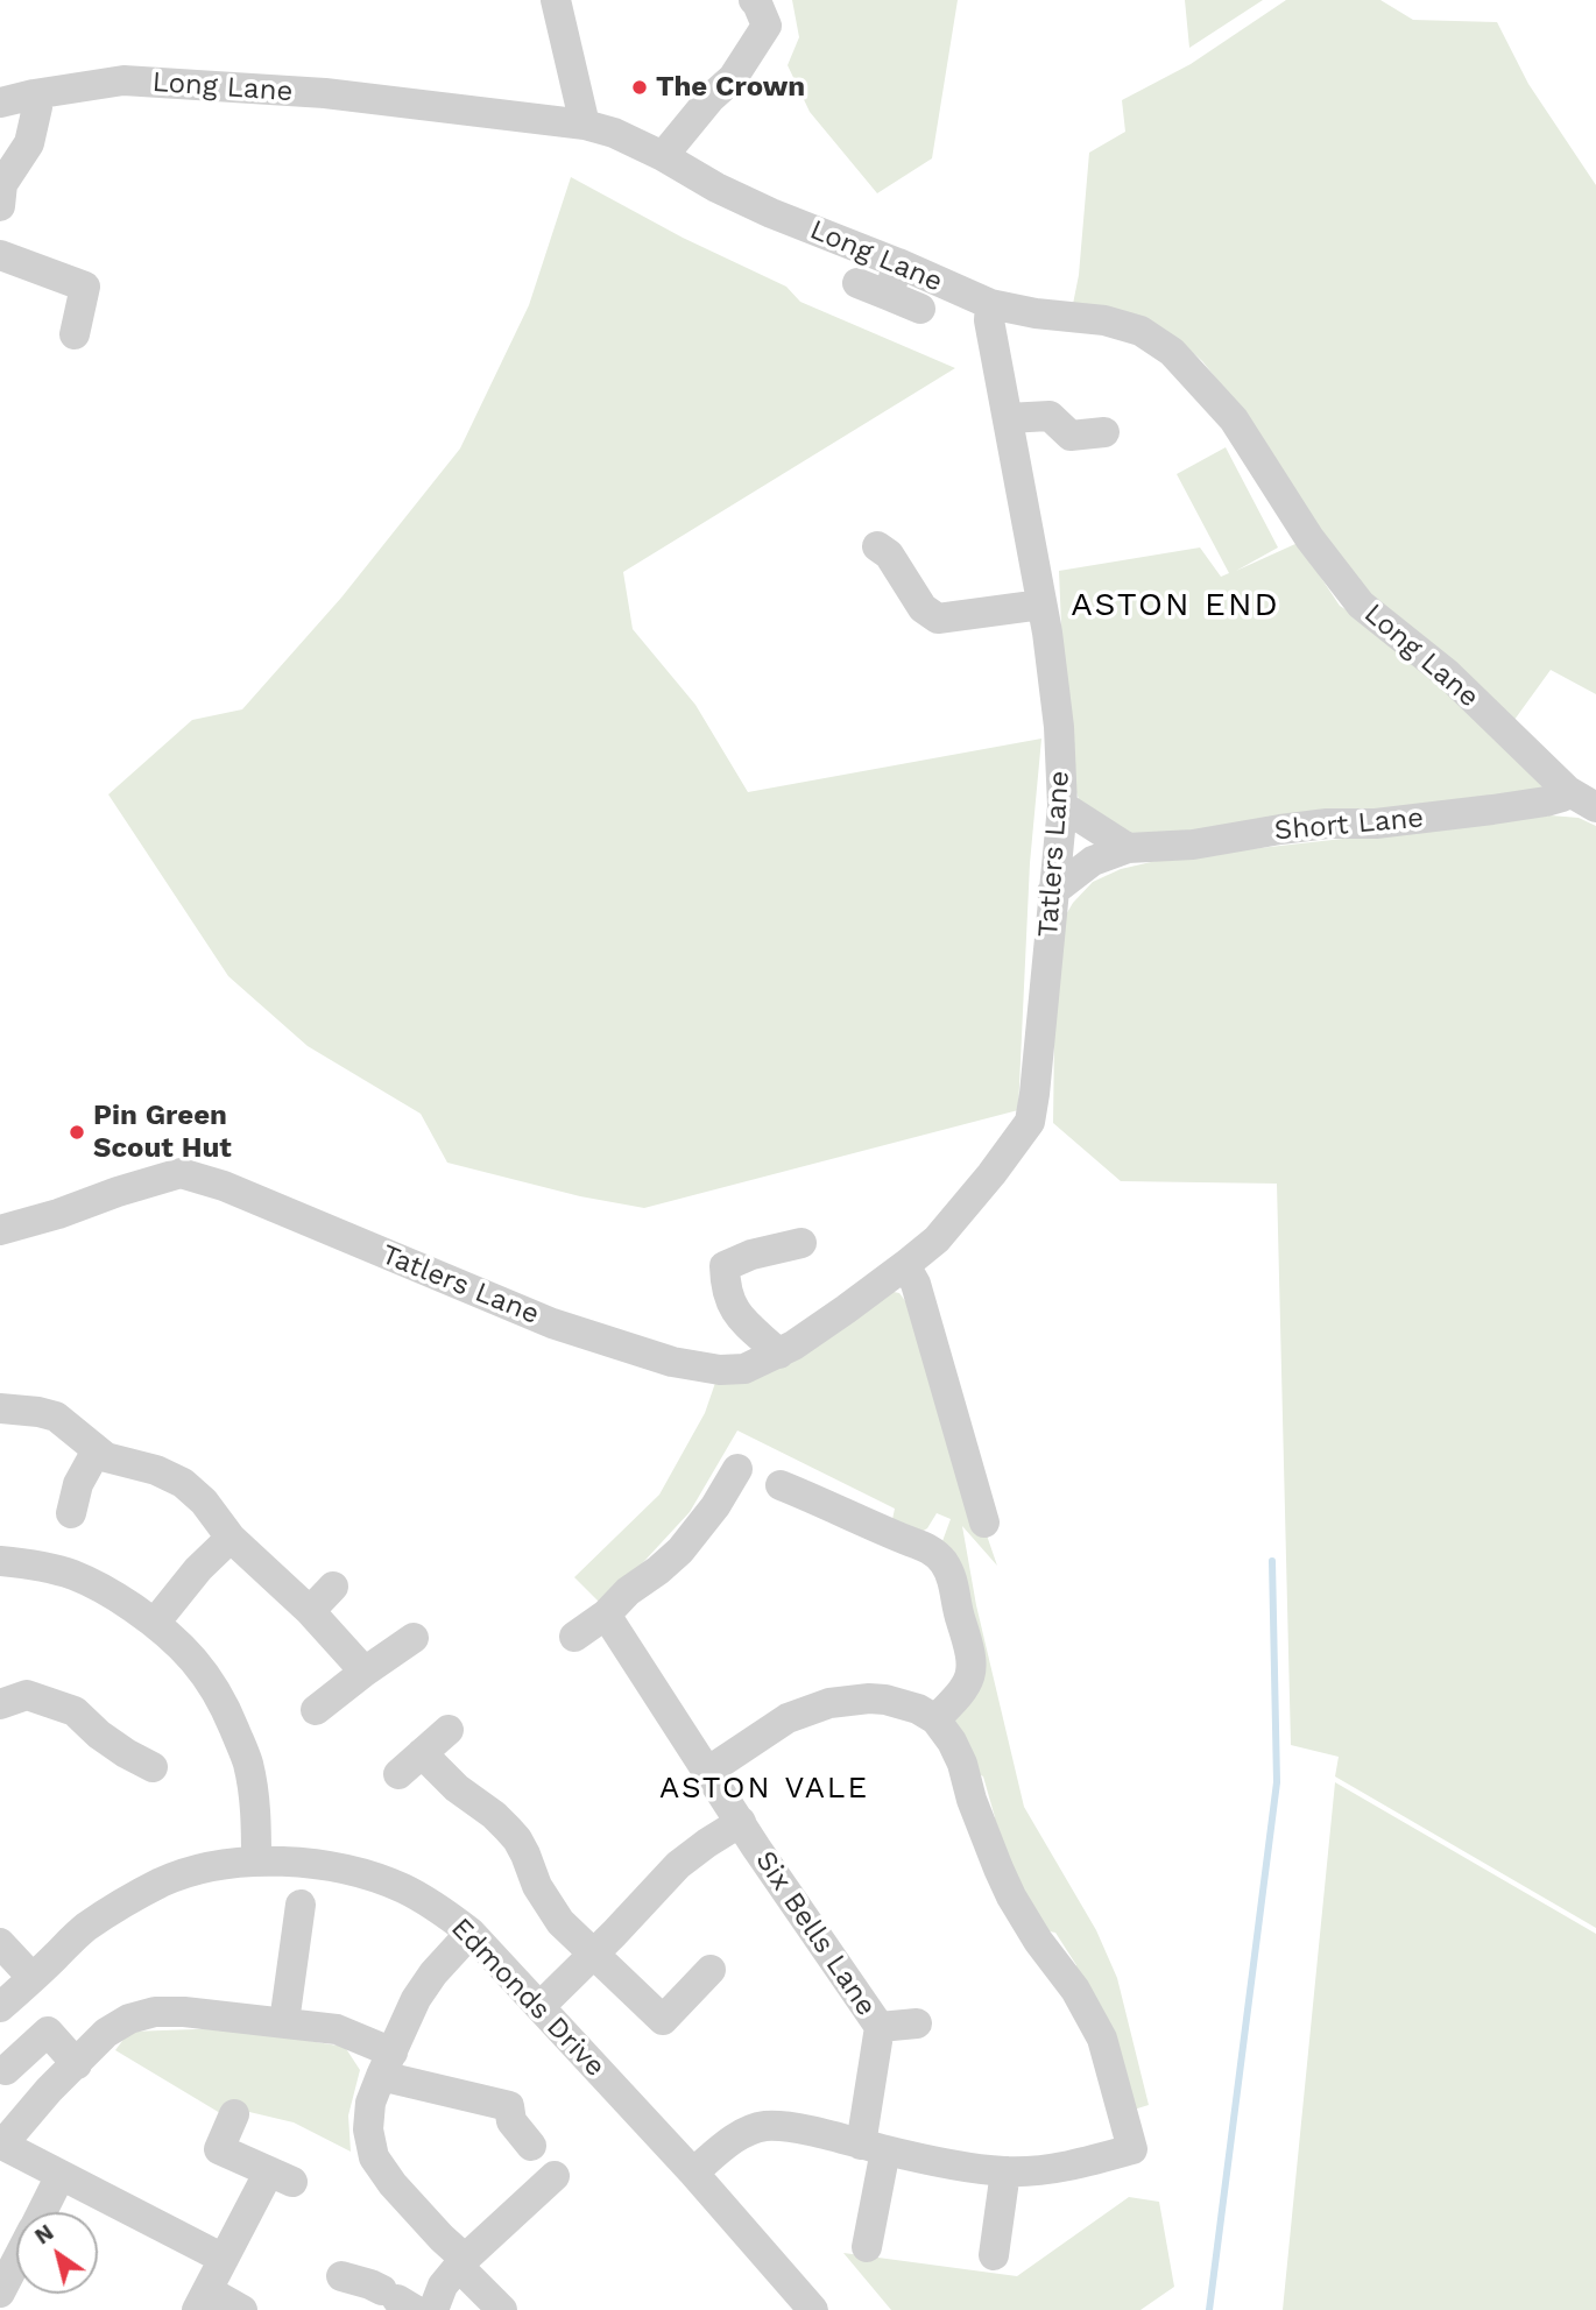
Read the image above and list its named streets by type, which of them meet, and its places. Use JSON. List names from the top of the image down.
{
  "streets": {
    "street": [
      "Long Lane",
      "Short Lane",
      "Tatlers Lane",
      "Six Bells Lane",
      "Edmonds Drive"
    ]
  },
  "crossings": [
    ["Long Lane", "Short Lane"],
    ["Long Lane", "Tatlers Lane"],
    ["Short Lane", "Tatlers Lane"]
  ],
  "districts": ["ASTON END", "ASTON VALE"],
  "places": ["The Crown", "Pin Green Scout Hut"],
  "north": "top left"
}
